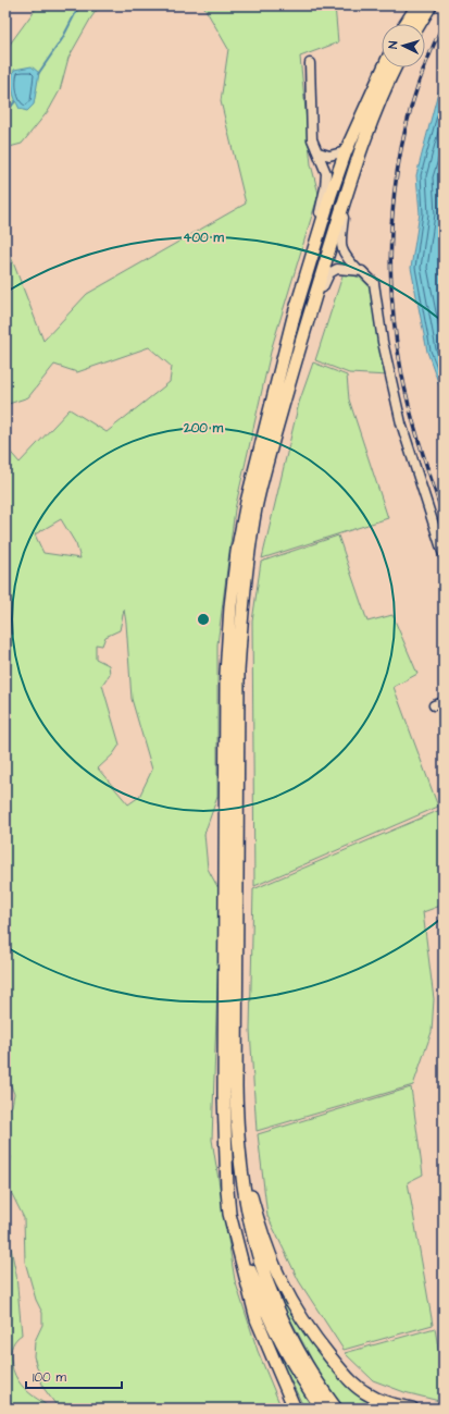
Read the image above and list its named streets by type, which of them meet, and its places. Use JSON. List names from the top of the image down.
{
  "scale_bar": "100 m",
  "north": "left",
  "rings": ["400 m", "200 m"]
}
